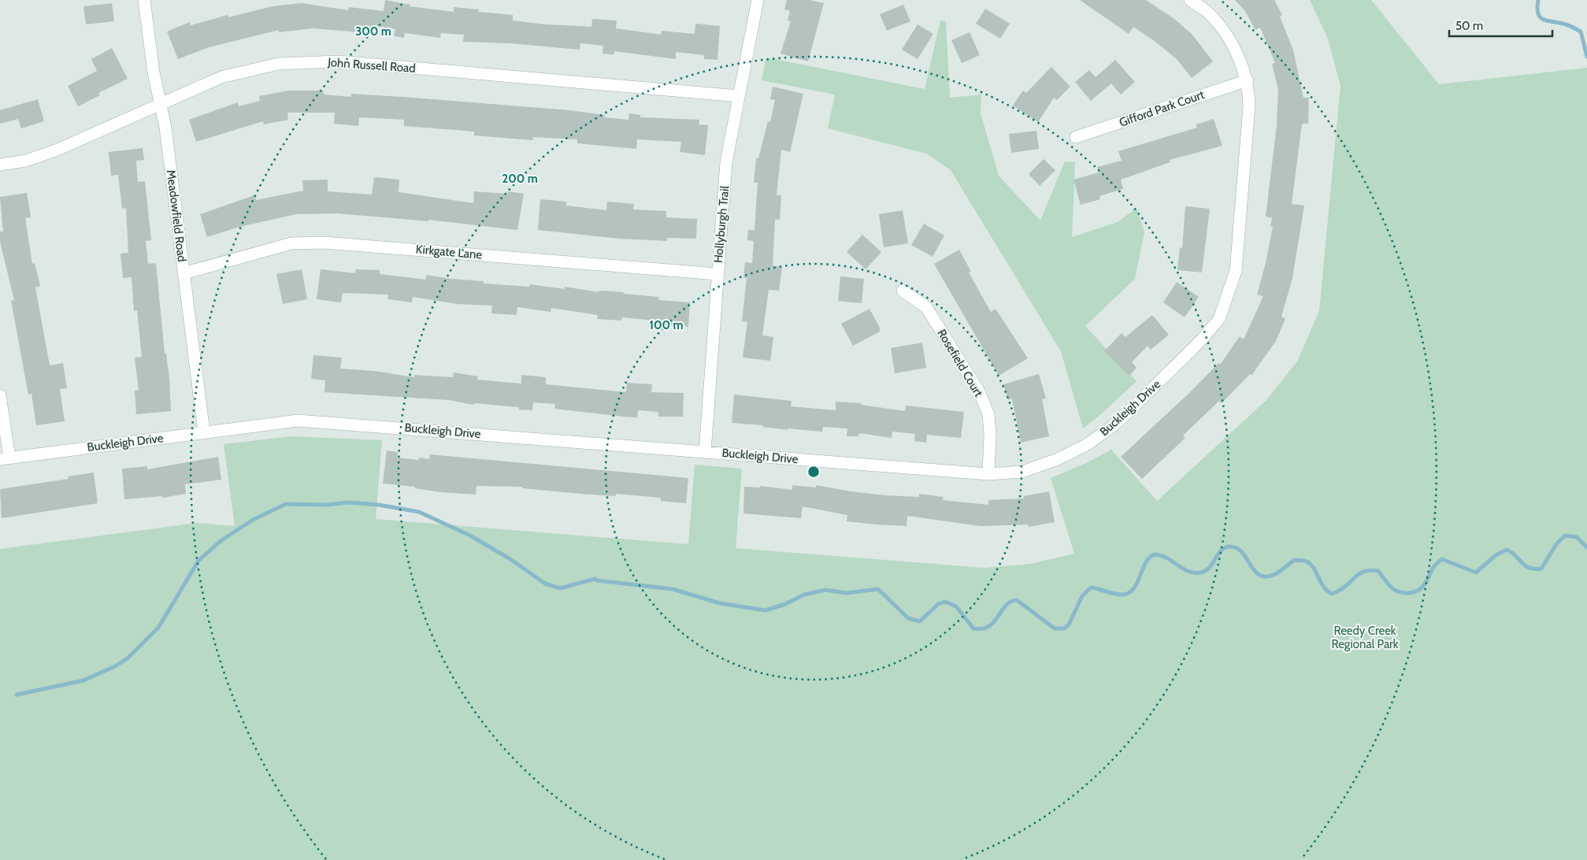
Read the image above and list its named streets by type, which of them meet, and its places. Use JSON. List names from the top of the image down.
{
  "streets": {
    "street": [
      "John Russell Road",
      "Gifford Park Court",
      "Meadowfield Road",
      "Hollyburgh Trail",
      "Kirkgate Lane",
      "Rosefield Court",
      "Buckleigh Drive"
    ]
  },
  "crossings": [
    ["John Russell Road", "Meadowfield Road"],
    ["John Russell Road", "Hollyburgh Trail"],
    ["Gifford Park Court", "Buckleigh Drive"],
    ["Meadowfield Road", "Kirkgate Lane"],
    ["Meadowfield Road", "Buckleigh Drive"],
    ["Hollyburgh Trail", "Kirkgate Lane"],
    ["Hollyburgh Trail", "Buckleigh Drive"],
    ["Rosefield Court", "Buckleigh Drive"]
  ],
  "parks": ["Reedy Creek Regional Park"],
  "scale_bar": "50 m",
  "rings": ["300 m", "200 m", "100 m"]
}
